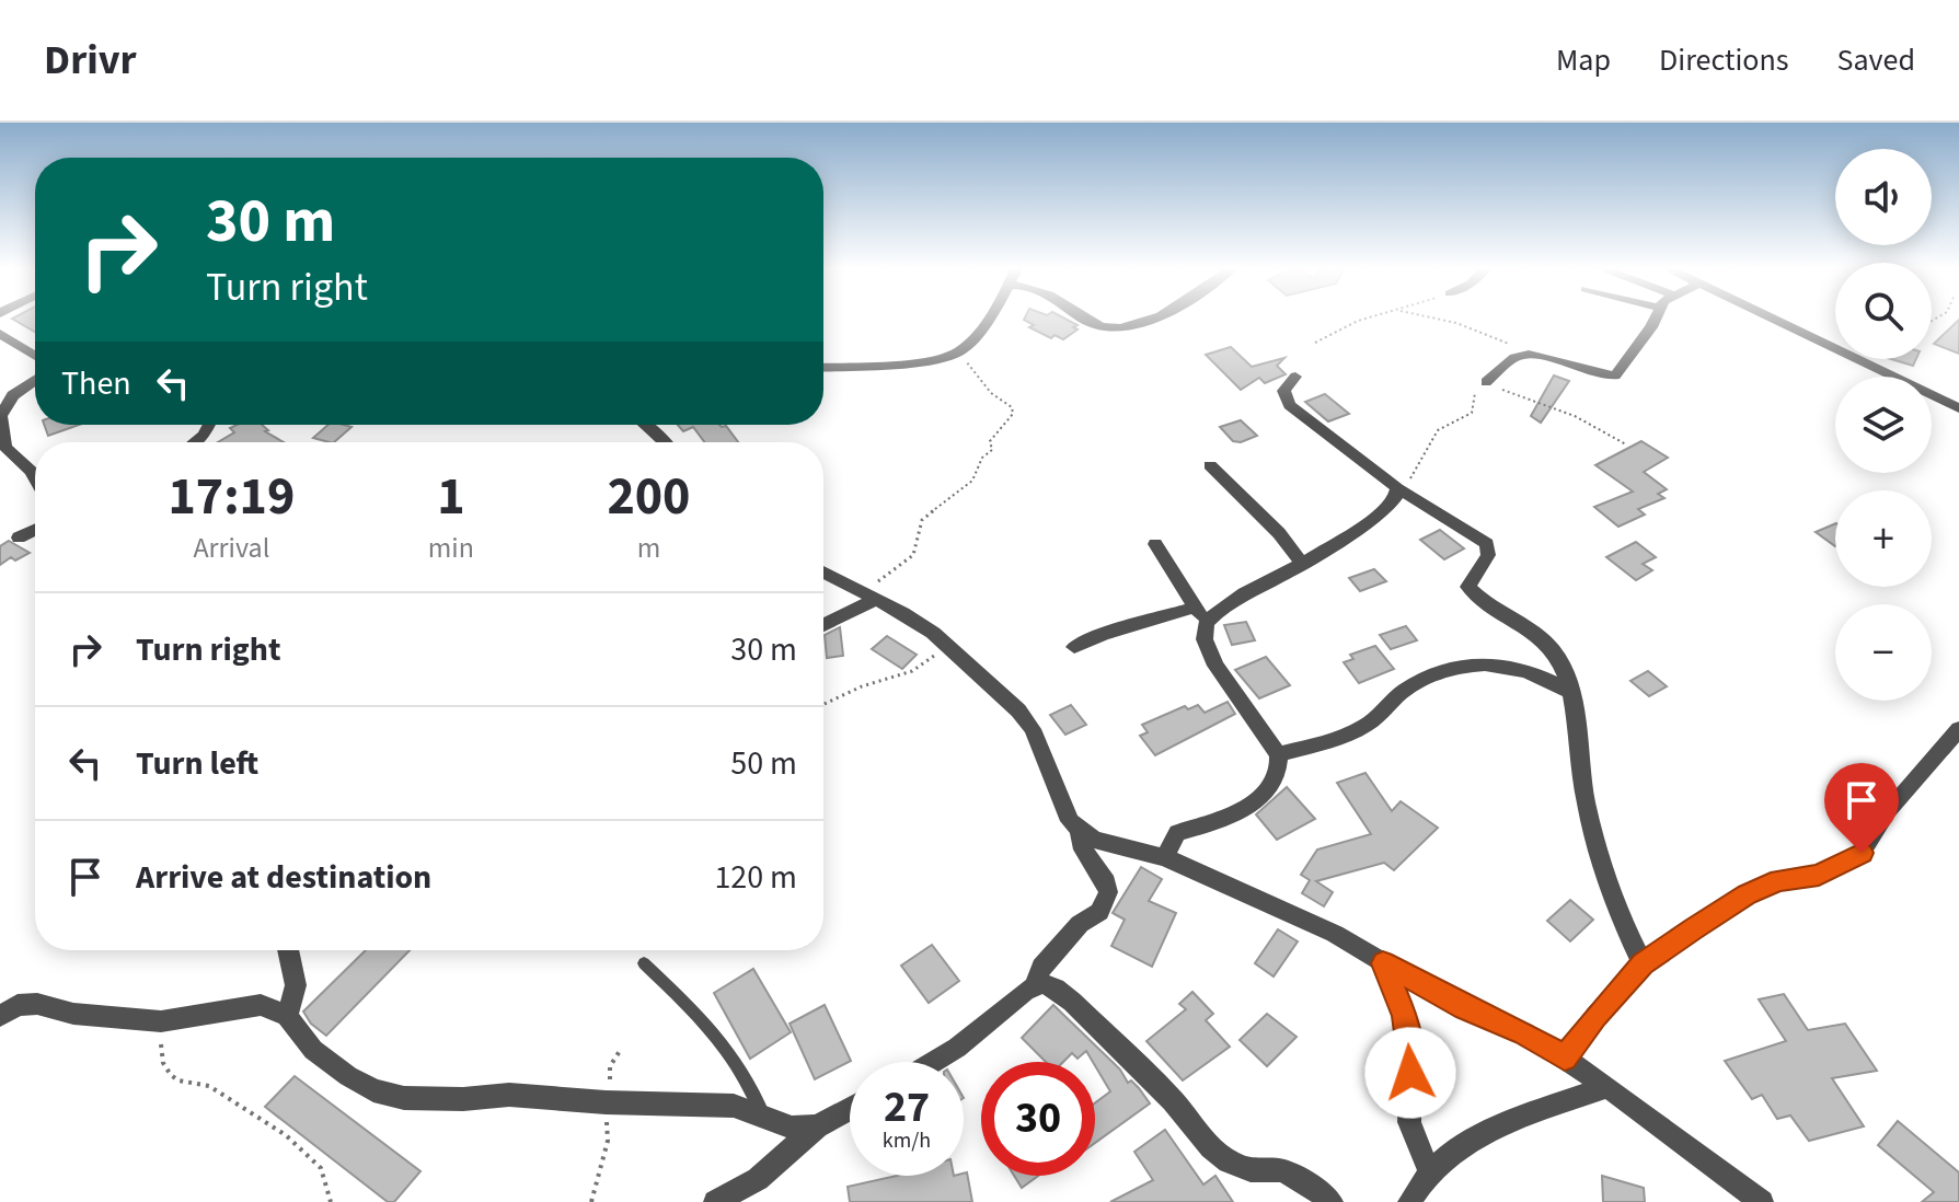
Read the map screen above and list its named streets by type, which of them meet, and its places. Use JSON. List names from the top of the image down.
{
  "page": {
    "header": "Drivr",
    "nav": ["Map", "Directions", "Saved"],
    "map_buttons": ["+", "−"],
    "turn": ["30 m", "Turn right"],
    "then": "Then",
    "eta": [
      "17:19",
      "Arrival",
      "1",
      "min",
      "200",
      "m"
    ],
    "list": [
      {
        "name": "Turn right",
        "value": "30 m"
      },
      {
        "name": "Turn left",
        "value": "50 m"
      },
      {
        "name": "Arrive at destination",
        "value": "120 m"
      }
    ],
    "speed": "27 km/h",
    "limit": "30"
  }
}
